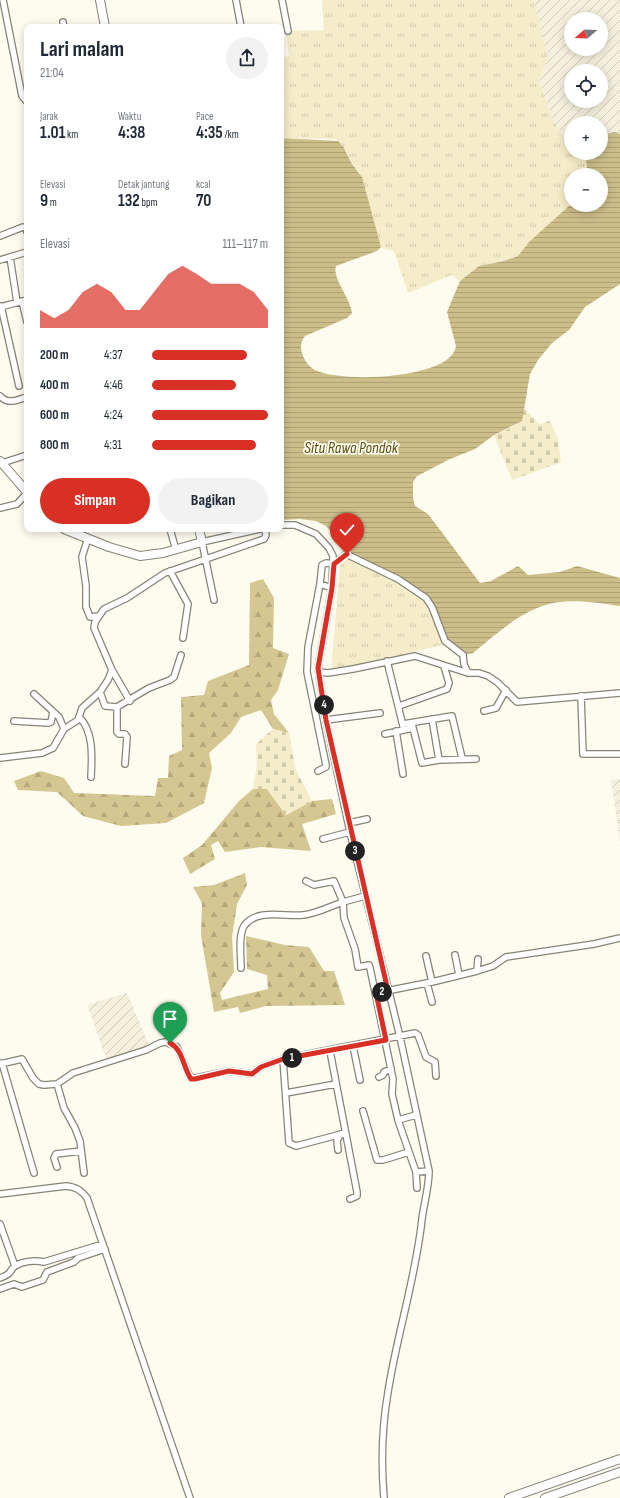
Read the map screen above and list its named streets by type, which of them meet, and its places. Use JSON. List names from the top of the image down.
{
  "water": ["Situ Rawa Pondok"],
  "north": "left",
  "page": {
    "map_buttons": ["+", "−"],
    "heading": ["Lari malam", "21:04"],
    "stats": [
      ["Jarak", "1.01 km"],
      ["Waktu", "4:38"],
      ["Pace", "4:35 /km"],
      ["Elevasi", "9 m"],
      ["Detak jantung", "132 bpm"],
      ["kcal", "70"]
    ],
    "chart": ["Elevasi", "111–117 m"],
    "list": [
      {
        "name": "200 m",
        "note": "4:37"
      },
      {
        "name": "400 m",
        "note": "4:46"
      },
      {
        "name": "600 m",
        "note": "4:24"
      },
      {
        "name": "800 m",
        "note": "4:31"
      }
    ],
    "buttons": ["Simpan", "Bagikan"],
    "pins": [
      "4",
      "3",
      "2",
      "1"
    ]
  }
}
